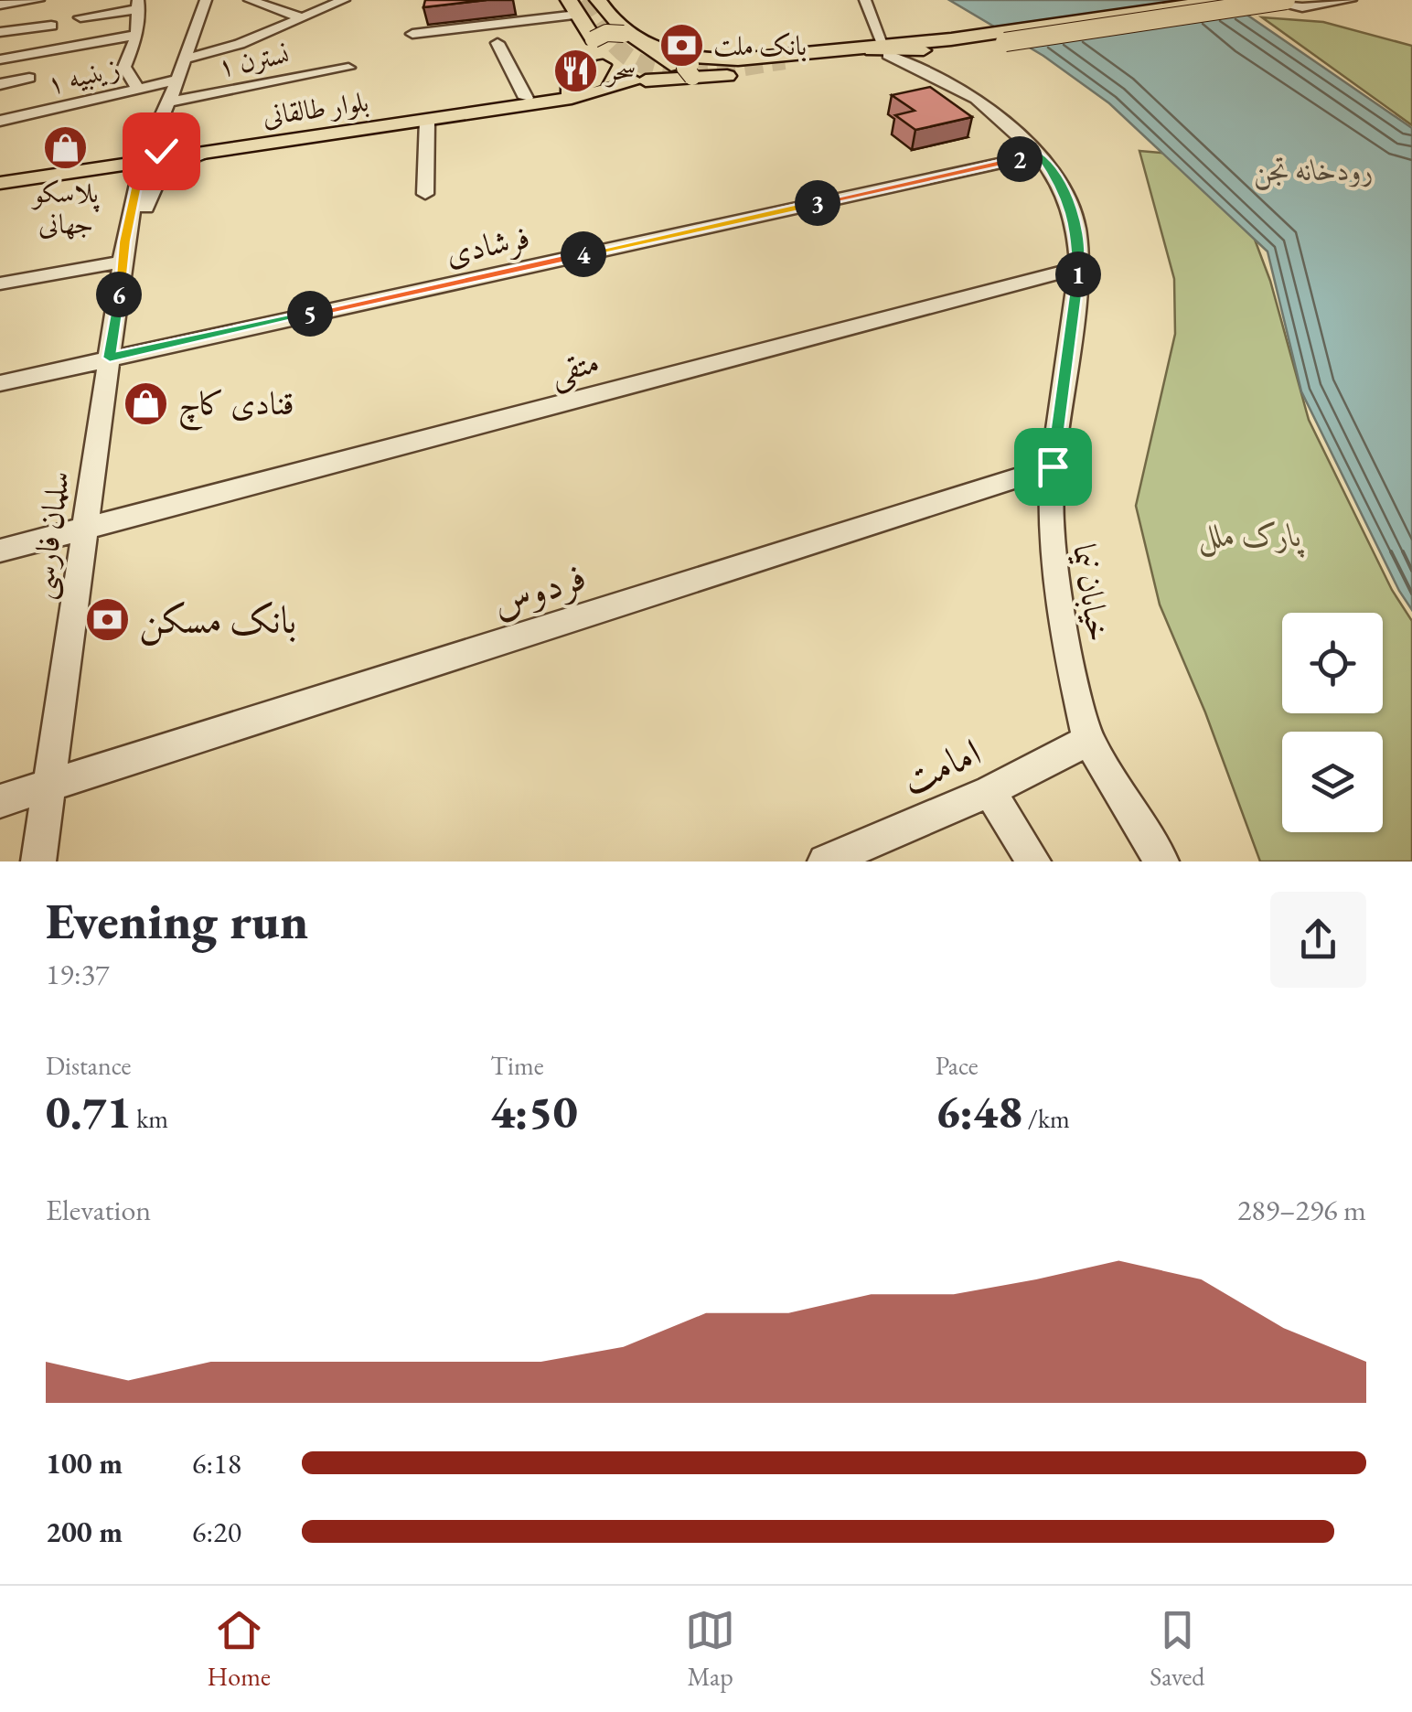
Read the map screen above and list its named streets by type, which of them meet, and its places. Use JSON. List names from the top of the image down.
{
  "streets": {
    "main road": ["بلوار طالقانی"],
    "street": [
      "نسترن ۱",
      "زینبیه ۱",
      "فرشادی",
      "متقی",
      "سلمان فارسی",
      "فردوس",
      "خیابان نیما",
      "امامت"
    ]
  },
  "crossings": [
    ["نسترن ۱", "سلمان فارسی"],
    ["زینبیه ۱", "سلمان فارسی"],
    ["بلوار طالقانی", "سلمان فارسی"],
    ["فرشادی", "سلمان فارسی"],
    ["فرشادی", "خیابان نیما"],
    ["متقی", "سلمان فارسی"],
    ["متقی", "خیابان نیما"],
    ["سلمان فارسی", "فردوس"],
    ["فردوس", "خیابان نیما"],
    ["خیابان نیما", "امامت"]
  ],
  "water": ["رودخانه تجن"],
  "parks": ["پارک ملل"],
  "places": {
    "bank": ["بانک ملت", "بانک مسکن"],
    "restaurant": ["سحر"],
    "shop": ["پلاسکو جهانی", "قنادی کاچ"]
  },
  "page": {
    "pins": [
      "2",
      "3",
      "4",
      "1",
      "6",
      "5"
    ],
    "heading": ["Evening run", "19:37"],
    "stats": [
      ["Distance", "0.71 km"],
      ["Time", "4:50"],
      ["Pace", "6:48 /km"]
    ],
    "chart": ["Elevation", "289–296 m"],
    "list": [
      {
        "name": "100 m",
        "note": "6:18"
      },
      {
        "name": "200 m",
        "note": "6:20"
      }
    ],
    "tabs": ["Home", "Map", "Saved"]
  }
}
